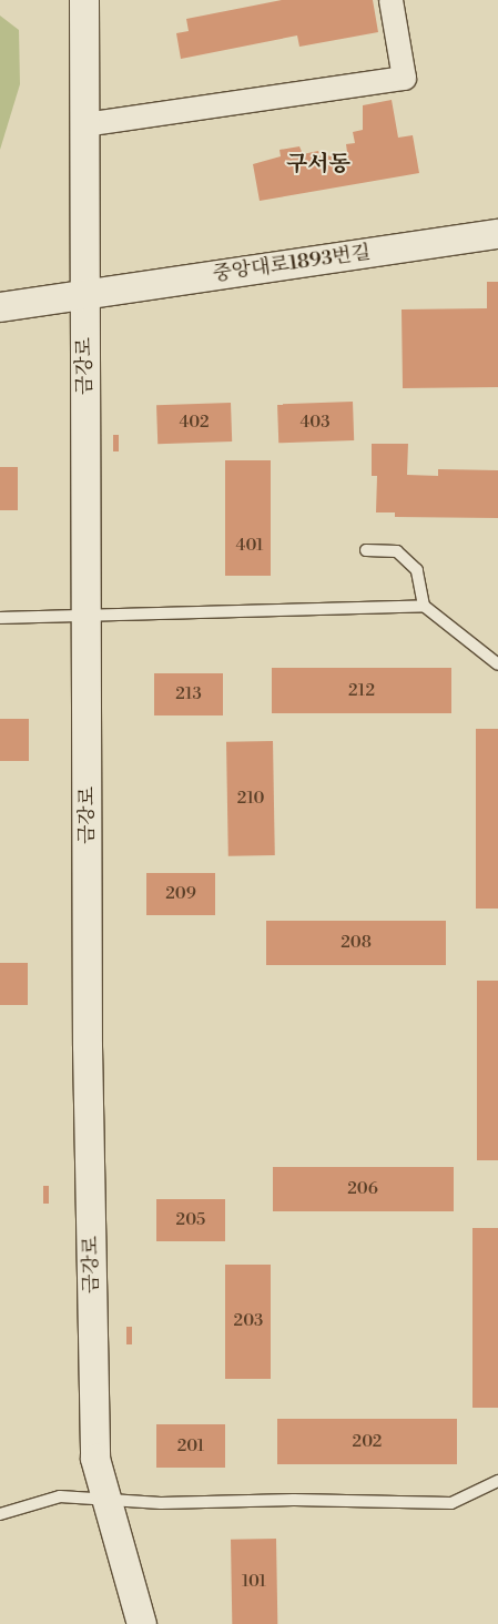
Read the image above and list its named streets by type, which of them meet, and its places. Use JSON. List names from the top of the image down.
{
  "streets": {
    "street": ["중앙대로1893번길", "금강로"]
  },
  "crossings": [
    ["중앙대로1893번길", "금강로"]
  ],
  "districts": ["구서동"],
  "house_numbers": [
    "402",
    "403",
    "401",
    "212",
    "213",
    "210",
    "209",
    "208",
    "206",
    "205",
    "203",
    "202",
    "201",
    "101"
  ]
}
